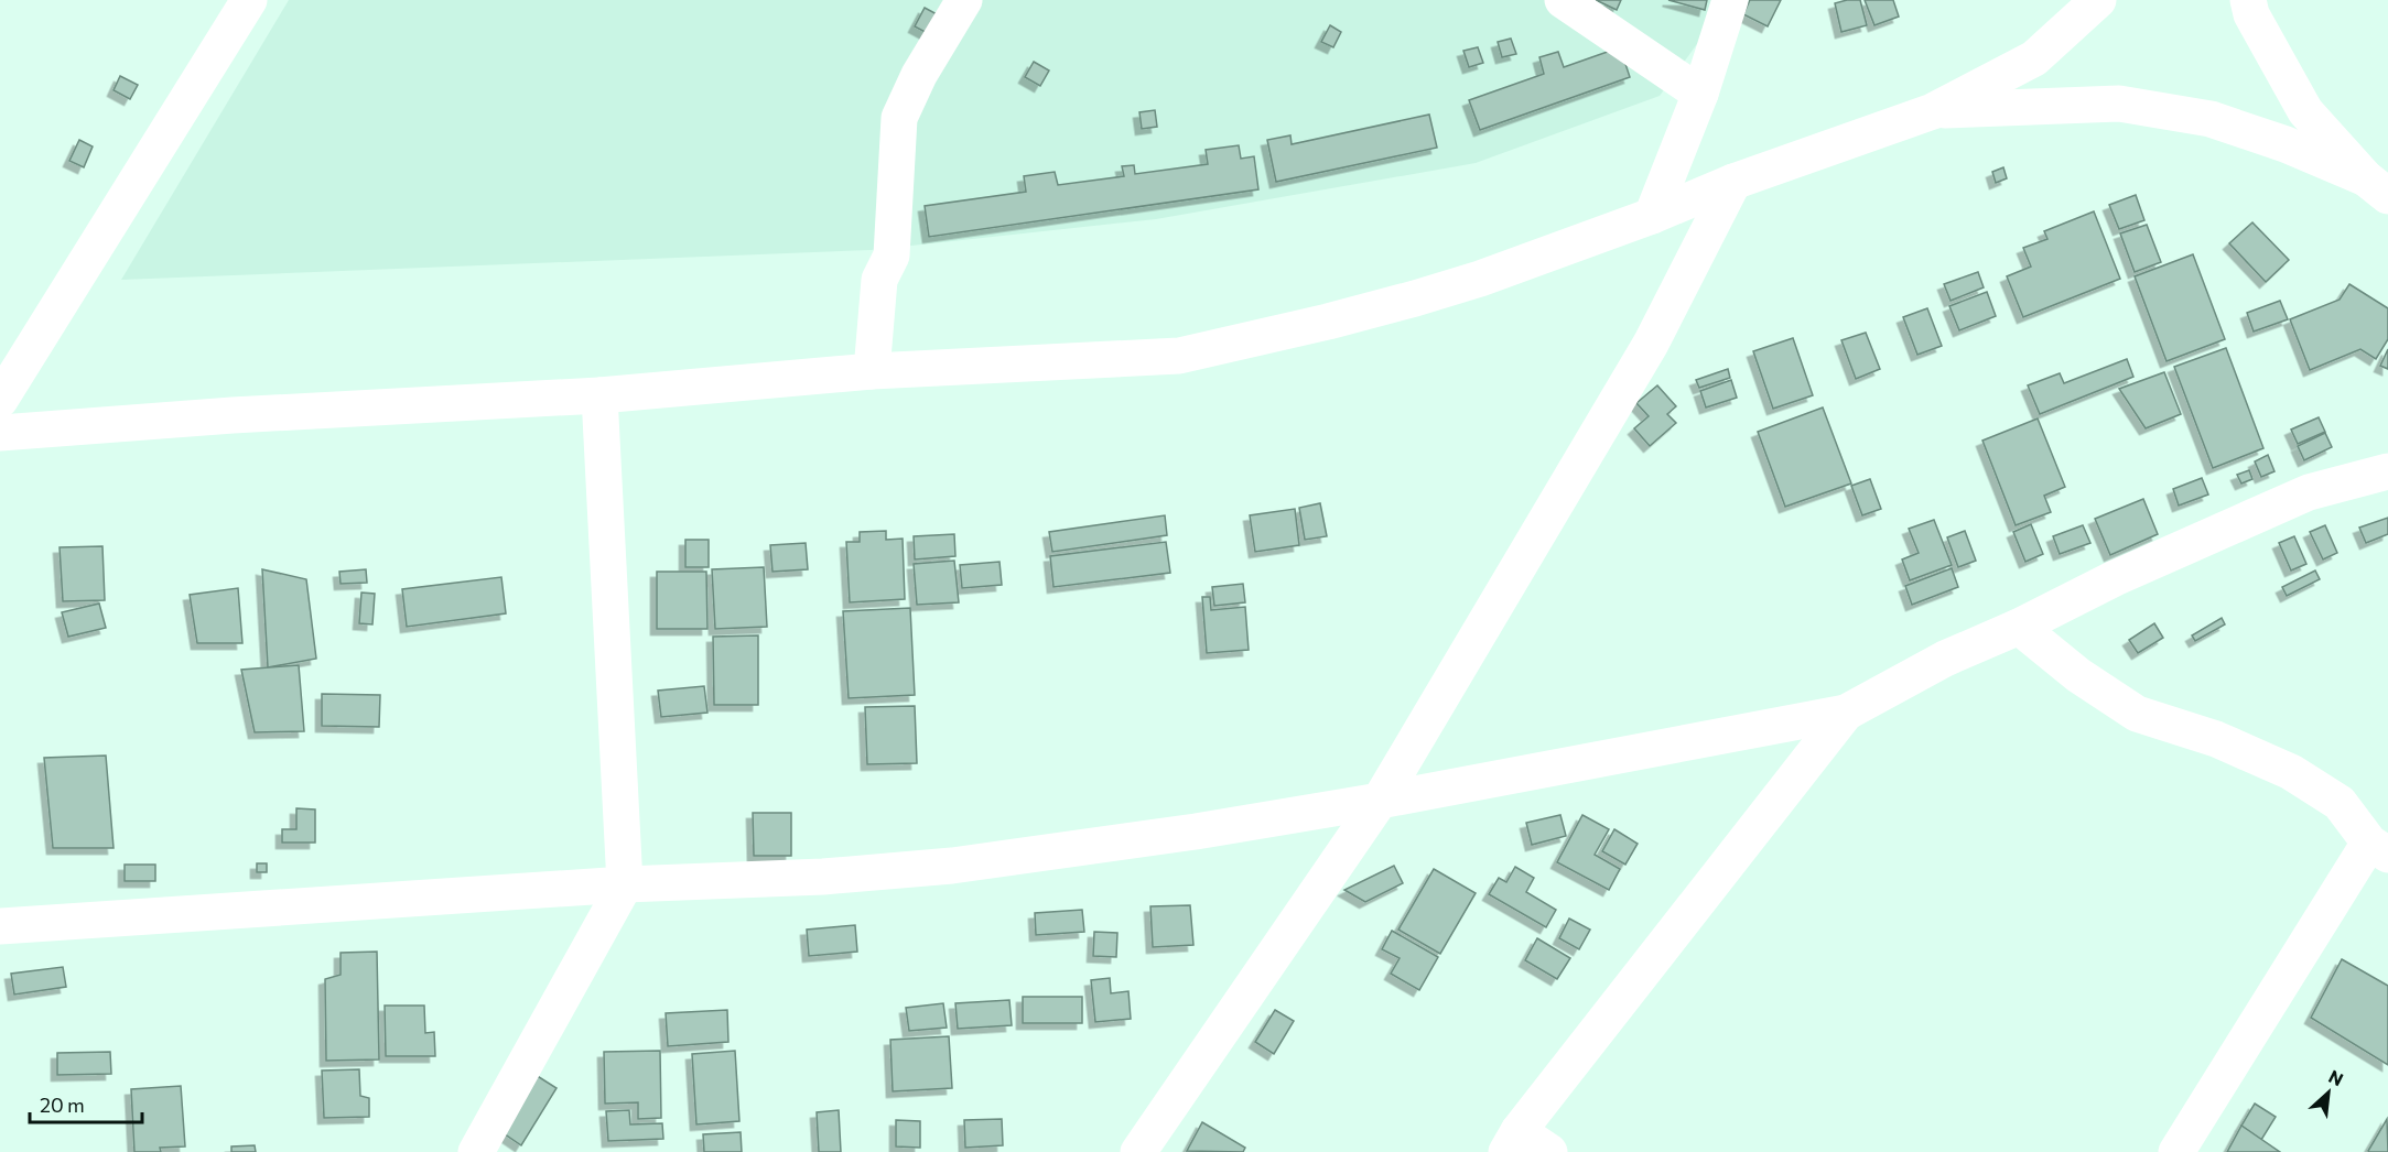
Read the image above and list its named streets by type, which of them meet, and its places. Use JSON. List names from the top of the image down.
{
  "scale_bar": "20 m",
  "north": "top right"
}
